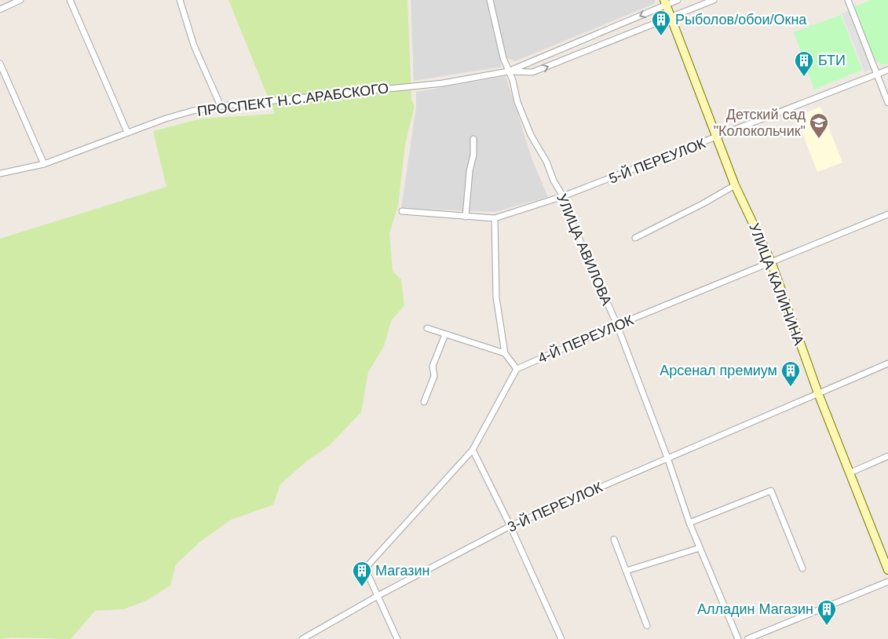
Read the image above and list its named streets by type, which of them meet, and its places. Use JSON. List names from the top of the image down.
{
  "streets": {
    "main road": ["УЛИЦА КАЛИНИНА"],
    "street": [
      "ПРОСПЕКТ Н.С.АРАБСКОГО",
      "5-Й ПЕРЕУЛОК",
      "УЛИЦА АВИЛОВА",
      "4-Й ПЕРЕУЛОК",
      "3-Й ПЕРЕУЛОК"
    ]
  },
  "crossings": [
    ["ПРОСПЕКТ Н.С.АРАБСКОГО", "УЛИЦА АВИЛОВА"],
    ["5-Й ПЕРЕУЛОК", "УЛИЦА АВИЛОВА"],
    ["5-Й ПЕРЕУЛОК", "УЛИЦА КАЛИНИНА"],
    ["УЛИЦА АВИЛОВА", "4-Й ПЕРЕУЛОК"],
    ["УЛИЦА АВИЛОВА", "3-Й ПЕРЕУЛОК"],
    ["УЛИЦА КАЛИНИНА", "4-Й ПЕРЕУЛОК"],
    ["УЛИЦА КАЛИНИНА", "3-Й ПЕРЕУЛОК"]
  ],
  "places": {
    "building": [
      "Рыболов/обои/Окна",
      "БТИ",
      "Арсенал премиум",
      "Магазин",
      "Алладин Магазин"
    ],
    "school or university": ["Детский сад \"Колокольчик\""]
  }
}
